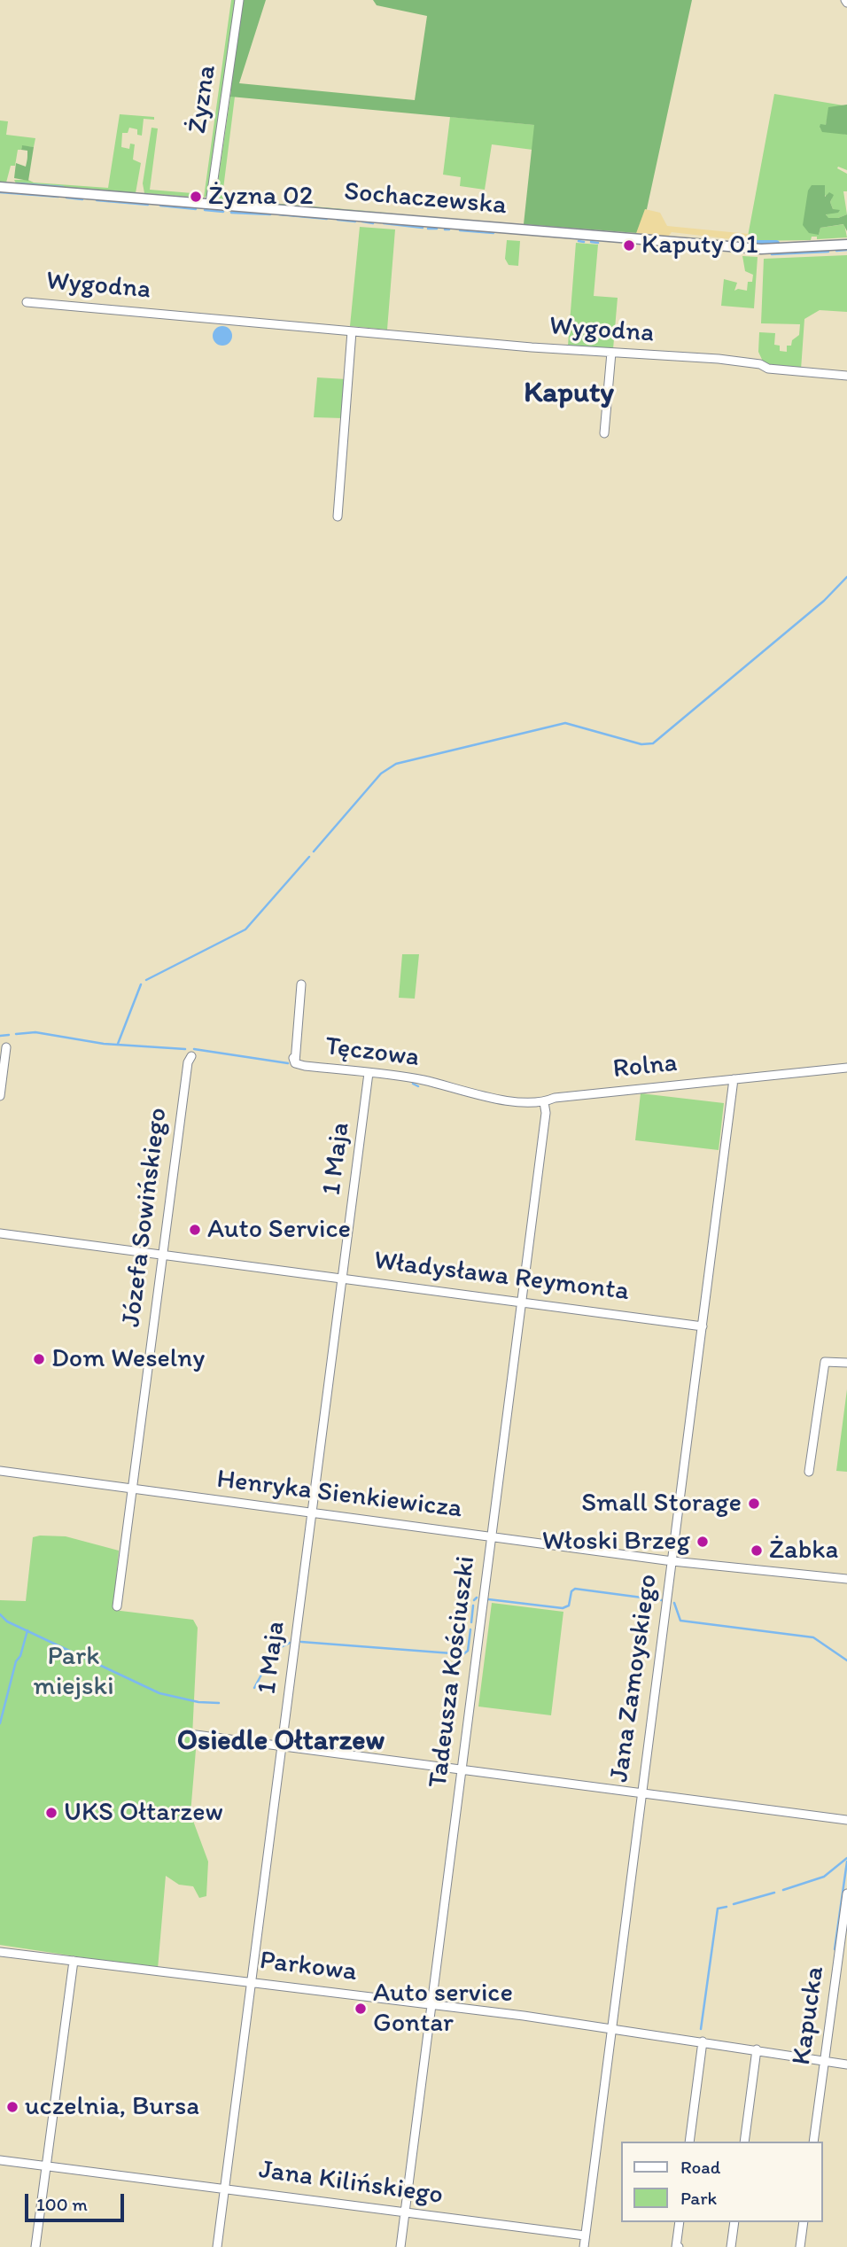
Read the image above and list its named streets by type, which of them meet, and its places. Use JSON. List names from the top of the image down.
{
  "streets": {
    "street": [
      "Żyzna",
      "Sochaczewska",
      "Wygodna",
      "Tęczowa",
      "Rolna",
      "1 Maja",
      "Józefa Sowińskiego",
      "Władysława Reymonta",
      "Henryka Sienkiewicza",
      "Tadeusza Kościuszki",
      "Jana Zamoyskiego",
      "Parkowa",
      "Kapucka",
      "Jana Kilińskiego"
    ]
  },
  "crossings": [
    ["Żyzna", "Sochaczewska"],
    ["Tęczowa", "Rolna"],
    ["Tęczowa", "1 Maja"],
    ["Rolna", "Tadeusza Kościuszki"],
    ["Rolna", "Jana Zamoyskiego"],
    ["1 Maja", "Władysława Reymonta"],
    ["1 Maja", "Henryka Sienkiewicza"],
    ["1 Maja", "Parkowa"],
    ["1 Maja", "Jana Kilińskiego"],
    ["Józefa Sowińskiego", "Władysława Reymonta"],
    ["Józefa Sowińskiego", "Henryka Sienkiewicza"],
    ["Władysława Reymonta", "Tadeusza Kościuszki"],
    ["Władysława Reymonta", "Jana Zamoyskiego"],
    ["Henryka Sienkiewicza", "Tadeusza Kościuszki"],
    ["Henryka Sienkiewicza", "Jana Zamoyskiego"],
    ["Tadeusza Kościuszki", "Parkowa"],
    ["Tadeusza Kościuszki", "Jana Kilińskiego"],
    ["Jana Zamoyskiego", "Parkowa"],
    ["Jana Zamoyskiego", "Jana Kilińskiego"],
    ["Parkowa", "Kapucka"]
  ],
  "districts": ["Kaputy", "Osiedle Ołtarzew"],
  "parks": ["Park miejski"],
  "places": [
    "Żyzna 02",
    "Kaputy 01",
    "Auto Service",
    "Dom Weselny",
    "Small Storage",
    "Włoski Brzeg",
    "Żabka",
    "UKS Ołtarzew",
    "Auto service Gontar",
    "uczelnia, Bursa"
  ],
  "legend": ["Road", "Park"],
  "scale_bar": "100 m"
}
